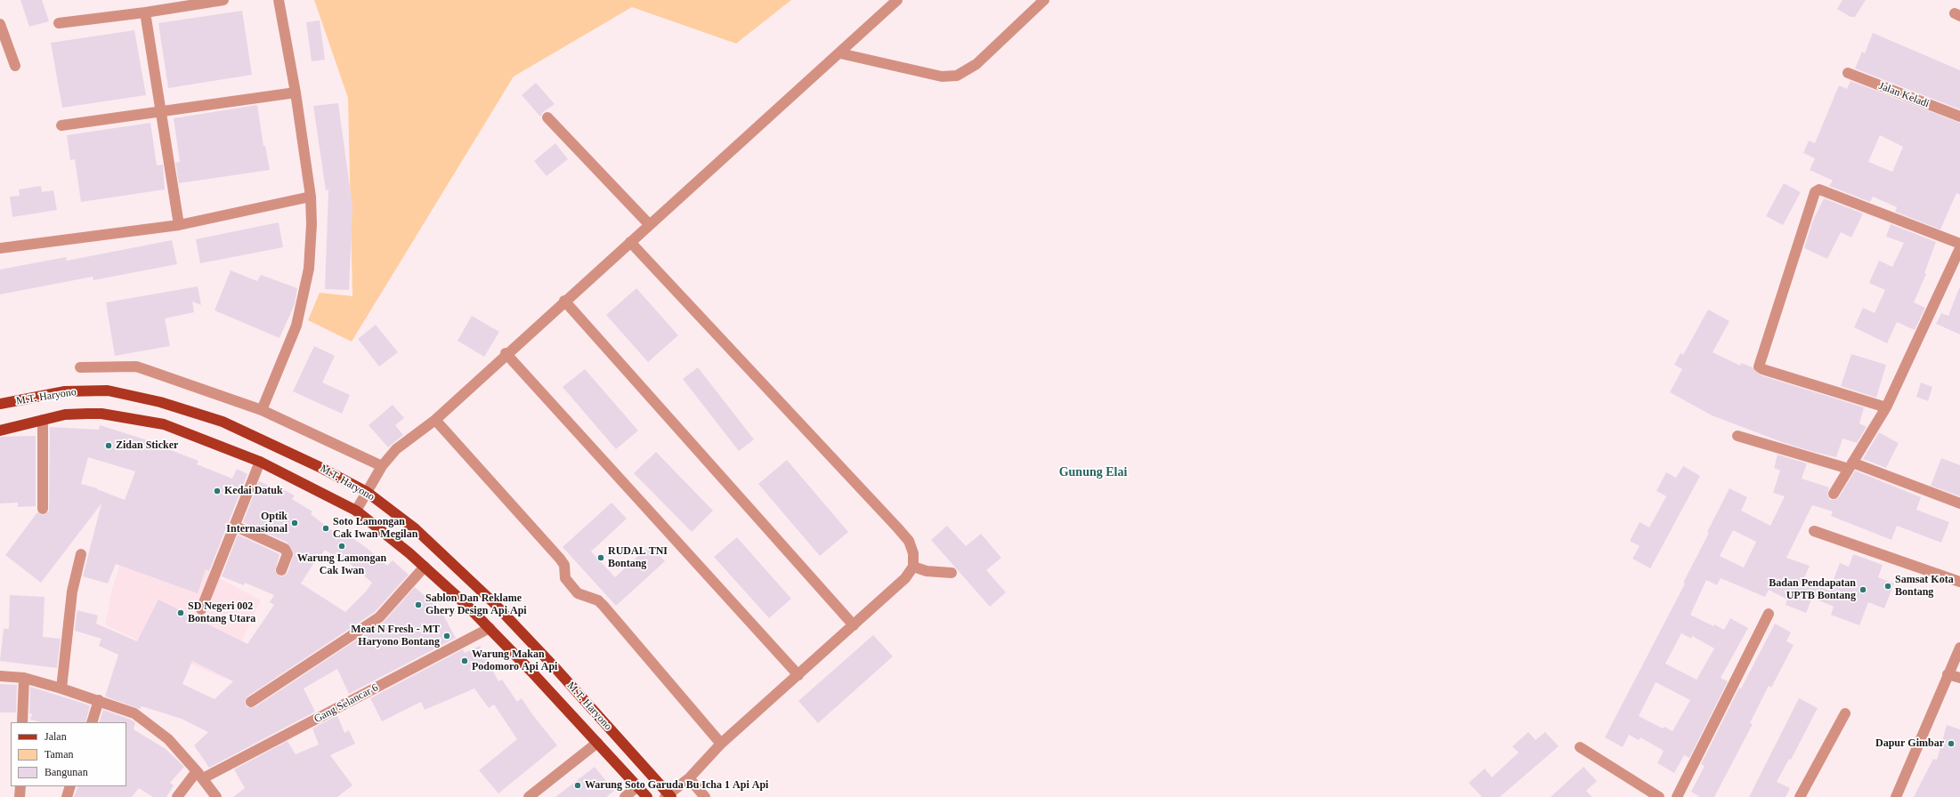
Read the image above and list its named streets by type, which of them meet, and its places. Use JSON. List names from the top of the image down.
{
  "streets": {
    "main road": ["M.T. Haryono"],
    "street": ["Jalan Keladi", "Gang Selancar 6"]
  },
  "crossings": [
    ["M.T. Haryono", "Gang Selancar 6"]
  ],
  "districts": ["Gunung Elai"],
  "places": [
    "Zidan Sticker",
    "Kedai Datuk",
    "Optik Internasional",
    "Soto Lamongan Cak Iwan Megilan",
    "Warung Lamongan Cak Iwan",
    "RUDAL TNI Bontang",
    "Samsat Kota Bontang",
    "Badan Pendapatan UPTB Bontang",
    "Sablon Dan Reklame Ghery Design Api Api",
    "SD Negeri 002 Bontang Utara",
    "Meat N Fresh - MT Haryono Bontang",
    "Warung Makan Podomoro Api Api",
    "Dapur Gimbar",
    "Warung Soto Garuda Bu Icha 1 Api Api"
  ],
  "legend": ["Jalan", "Taman", "Bangunan"]
}
